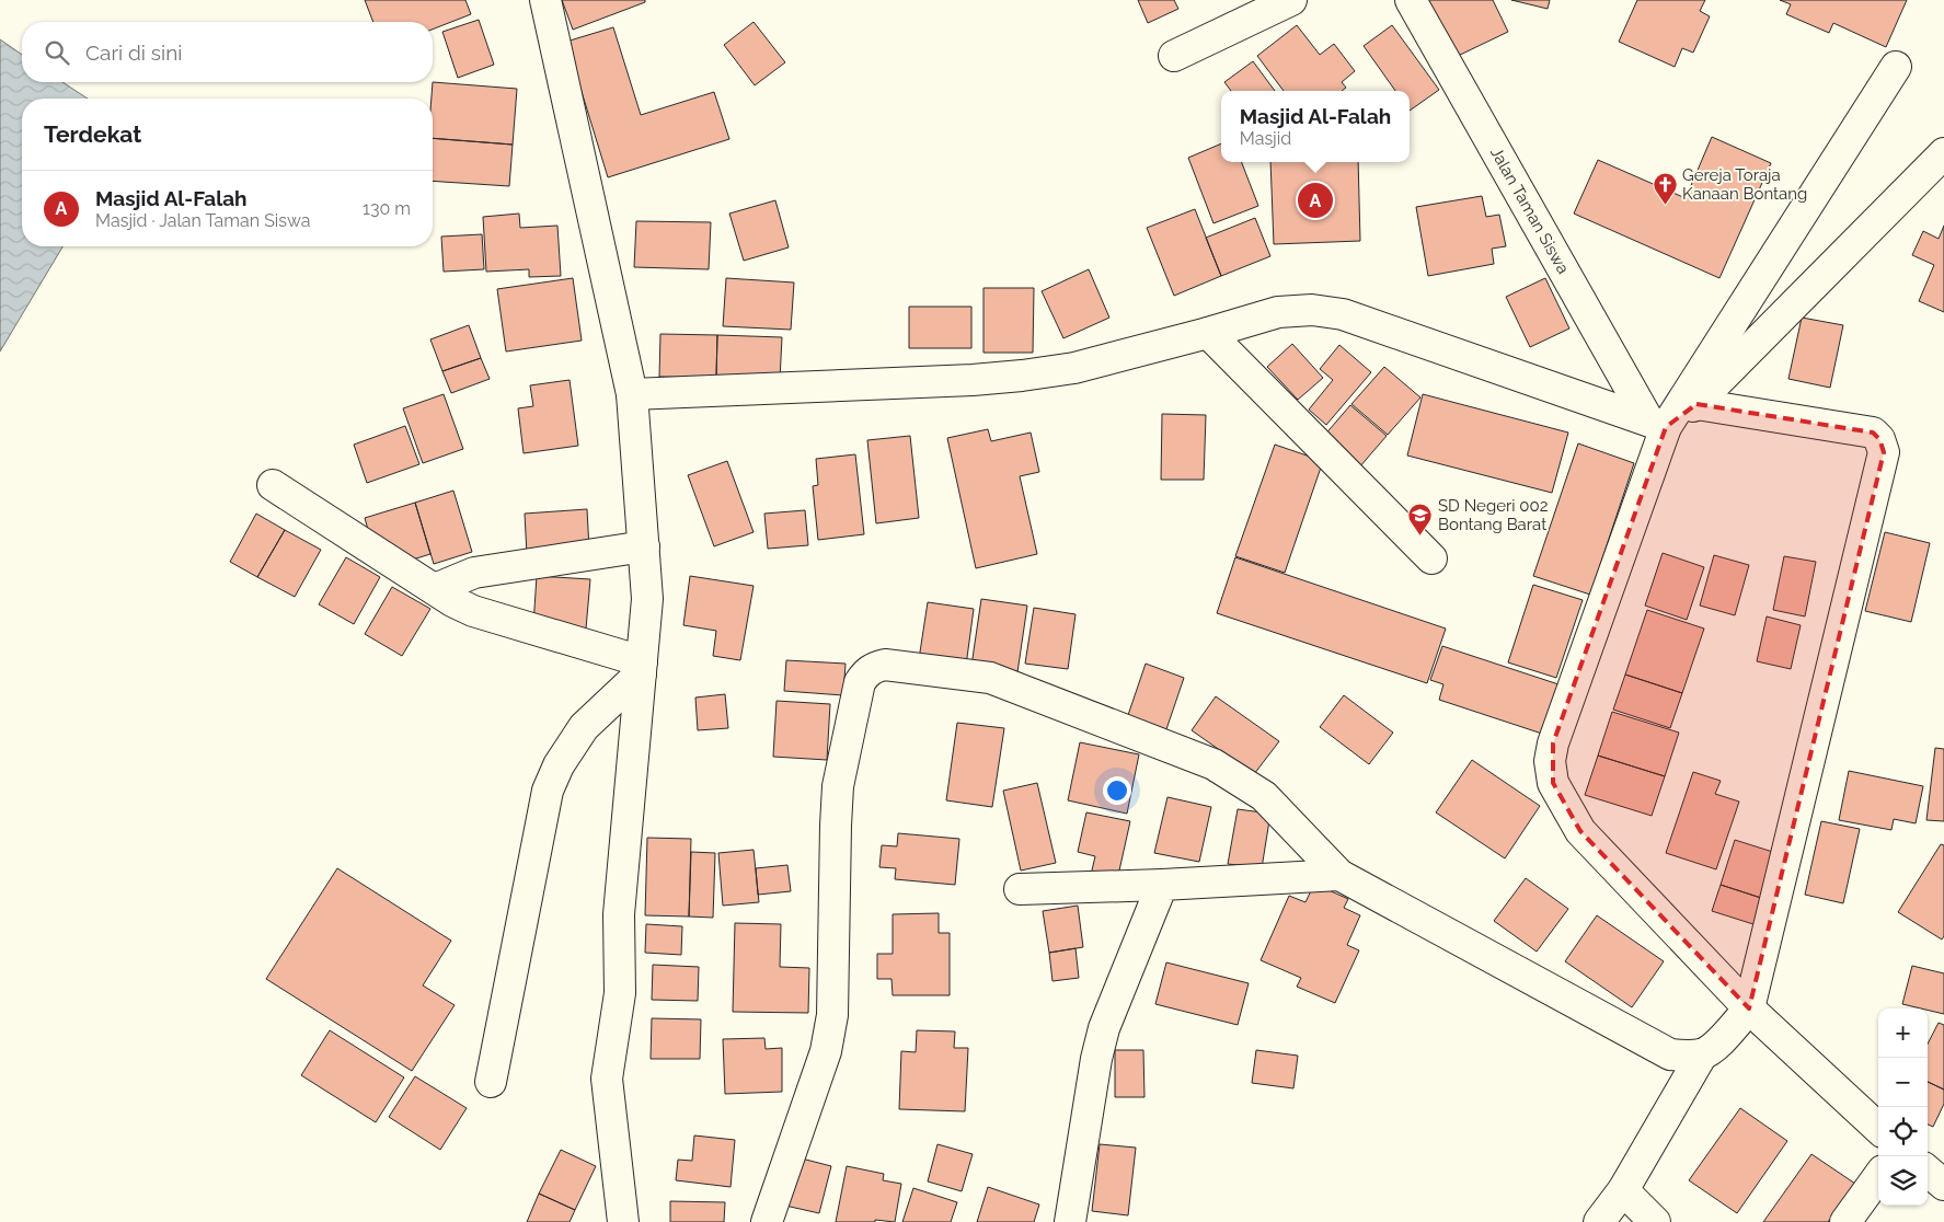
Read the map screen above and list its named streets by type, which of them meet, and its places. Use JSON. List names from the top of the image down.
{
  "streets": {
    "street": ["Jalan Taman Siswa"]
  },
  "places": {
    "church": ["Gereja Toraja Kanaan Bontang"],
    "school or university": ["SD Negeri 002 Bontang Barat"]
  },
  "page": {
    "search": "Cari di sini",
    "popup": ["Masjid Al-Falah", "Masjid"],
    "heading": "Terdekat",
    "list": [
      {
        "mark": "A",
        "name": "Masjid Al-Falah",
        "note": "Masjid · Jalan Taman Siswa",
        "value": "130 m"
      }
    ],
    "pins": "A",
    "map_buttons": ["+", "−"]
  }
}
